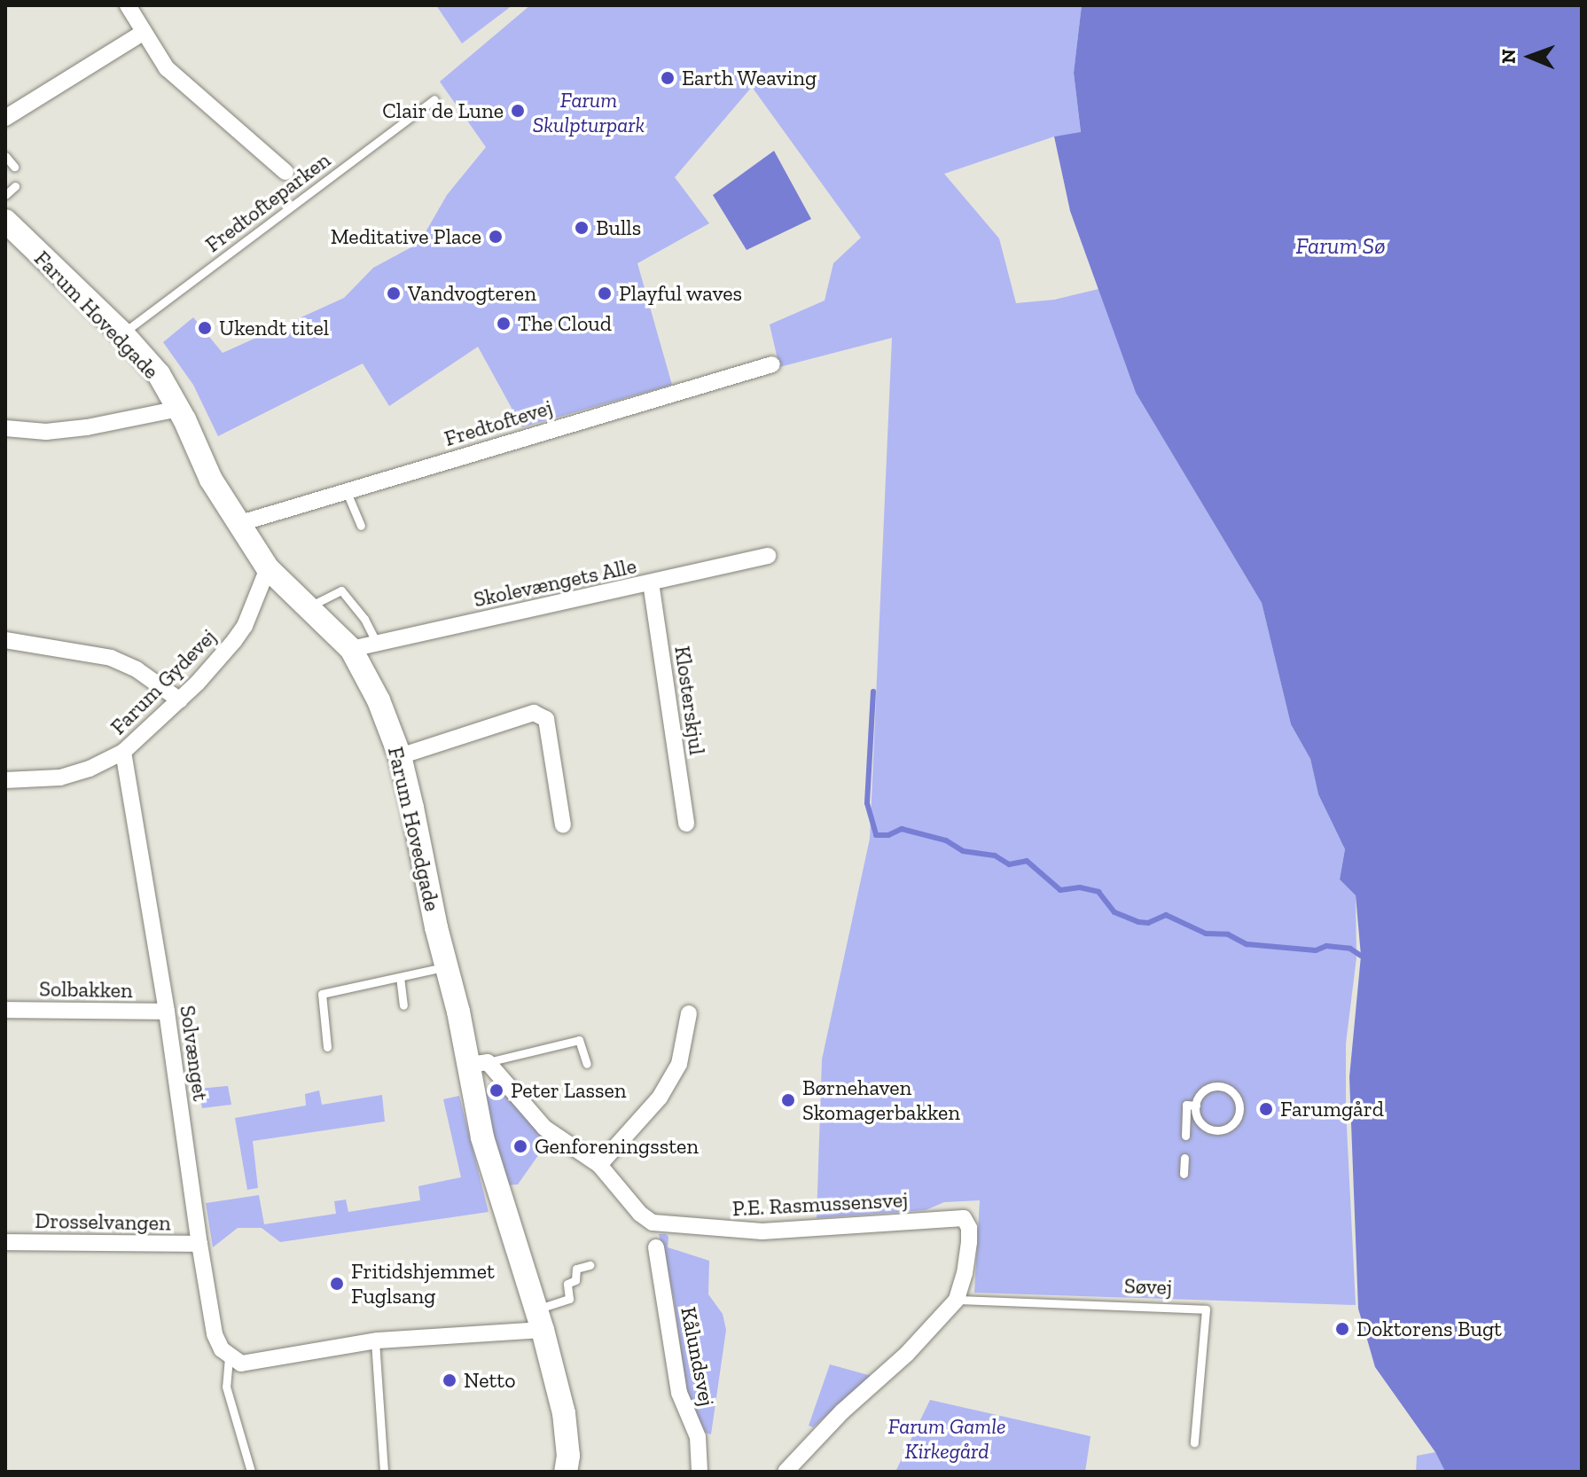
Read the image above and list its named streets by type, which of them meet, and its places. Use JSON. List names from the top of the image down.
{
  "streets": {
    "street": [
      "Farum Hovedgade",
      "Fredtoftevej",
      "Skolevængets Alle",
      "Farum Gydevej",
      "Klosterskjul",
      "Solbakken",
      "Solvænget",
      "P.E. Rasmussensvej",
      "Drosselvangen",
      "Kålundsvej"
    ],
    "lane": ["Fredtofteparken", "Søvej"]
  },
  "crossings": [
    ["Fredtofteparken", "Farum Hovedgade"],
    ["Farum Hovedgade", "Fredtoftevej"],
    ["Farum Hovedgade", "Skolevængets Alle"],
    ["Farum Hovedgade", "Farum Gydevej"],
    ["Skolevængets Alle", "Klosterskjul"],
    ["Farum Gydevej", "Solvænget"],
    ["Solbakken", "Solvænget"],
    ["Solvænget", "Drosselvangen"],
    ["P.E. Rasmussensvej", "Søvej"]
  ],
  "water": ["Farum Sø"],
  "parks": ["Farum Skulpturpark", "Farum Gamle Kirkegård"],
  "places": [
    "Earth Weaving",
    "Clair de Lune",
    "Bulls",
    "Meditative Place",
    "Vandvogteren",
    "Playful waves",
    "The Cloud",
    "Ukendt titel",
    "Peter Lassen",
    "Børnehaven Skomagerbakken",
    "Farumgård",
    "Genforeningssten",
    "Fritidshjemmet Fuglsang",
    "Doktorens Bugt",
    "Netto"
  ],
  "north": "left"
}
